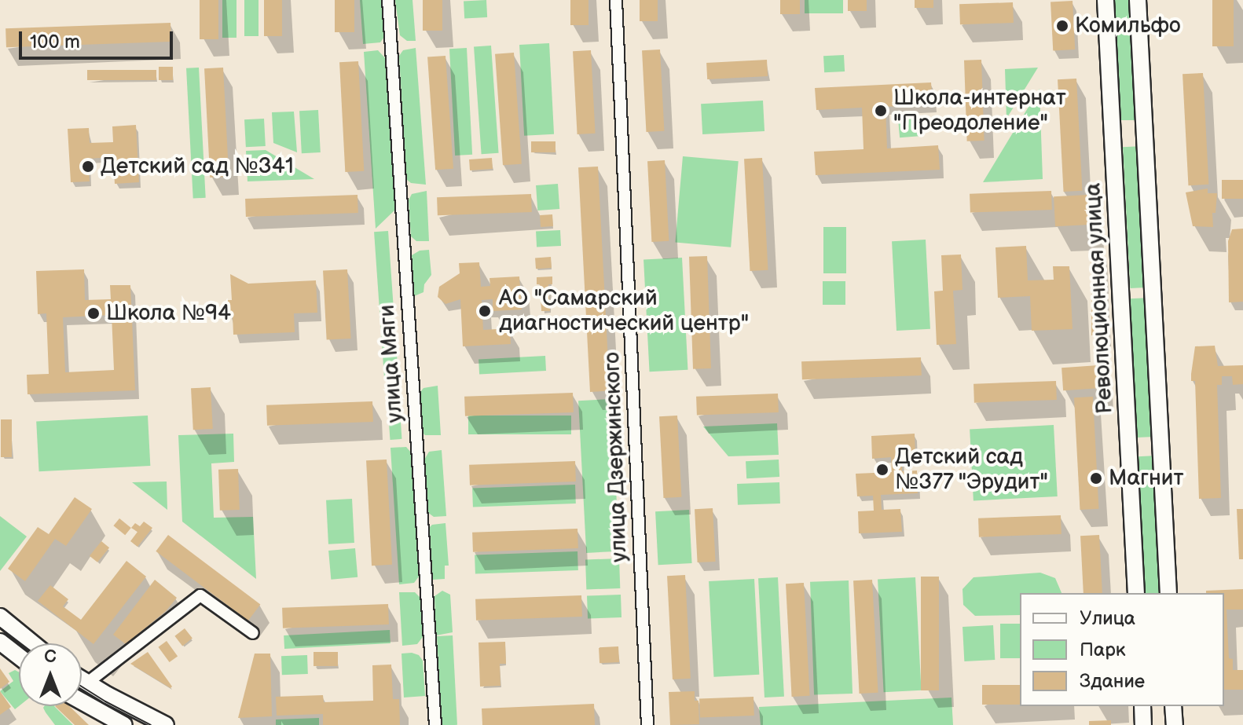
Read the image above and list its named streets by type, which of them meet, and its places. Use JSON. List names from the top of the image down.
{
  "streets": {
    "main road": ["Революционная улица"],
    "street": ["улица Мяги", "улица Дзержинского"]
  },
  "places": [
    "Комильфо",
    "Школа-интернат \"Преодоление\"",
    "Детский сад №341",
    "АО \"Самарский диагностический центр\"",
    "Школа №94",
    "Детский сад №377 \"Эрудит\"",
    "Магнит"
  ],
  "legend": ["Улица", "Парк", "Здание"],
  "scale_bar": "100 m",
  "north": "top"
}
